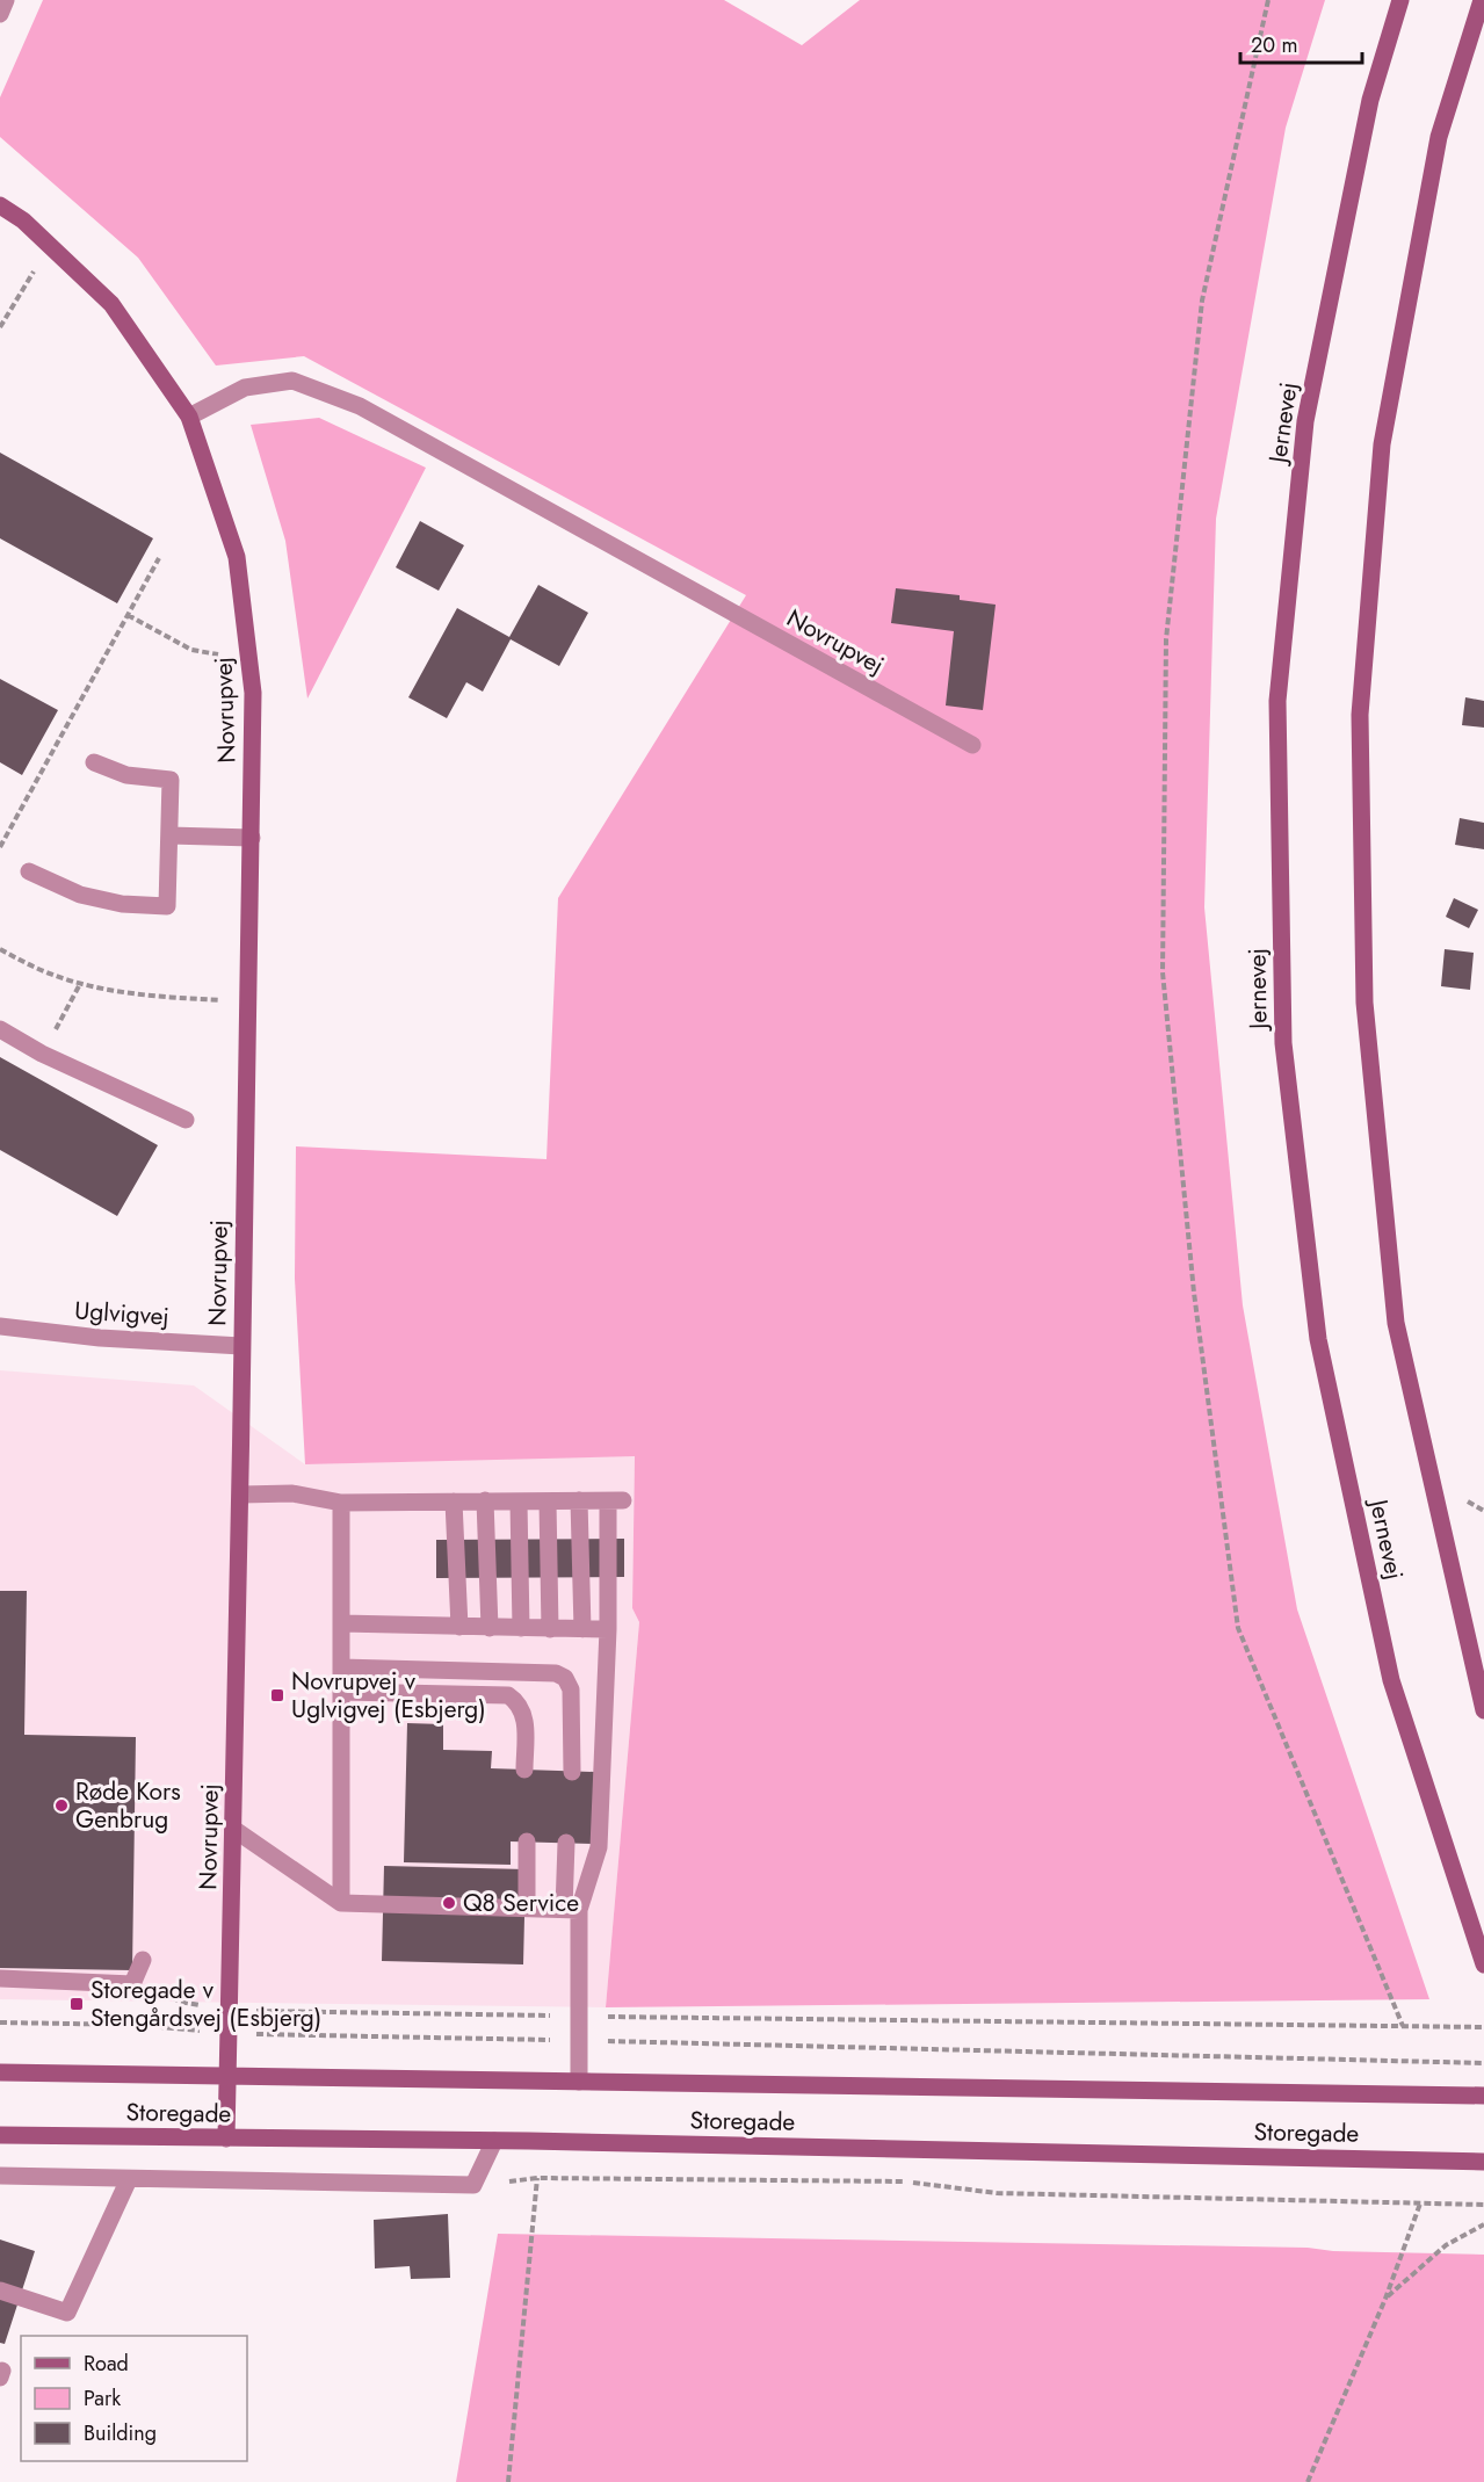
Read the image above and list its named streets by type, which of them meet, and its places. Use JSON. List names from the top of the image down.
{
  "streets": {
    "main road": ["Jernevej", "Novrupvej", "Storegade"],
    "street": ["Uglvigvej"]
  },
  "crossings": [
    ["Novrupvej", "Uglvigvej"],
    ["Novrupvej", "Storegade"]
  ],
  "places": {
    "transit": ["Novrupvej v Uglvigvej (Esbjerg)", "Storegade v Stengårdsvej (Esbjerg)"],
    "other": ["Røde Kors Genbrug", "Q8 Service"]
  },
  "legend": ["Road", "Park", "Building"],
  "scale_bar": "20 m"
}
